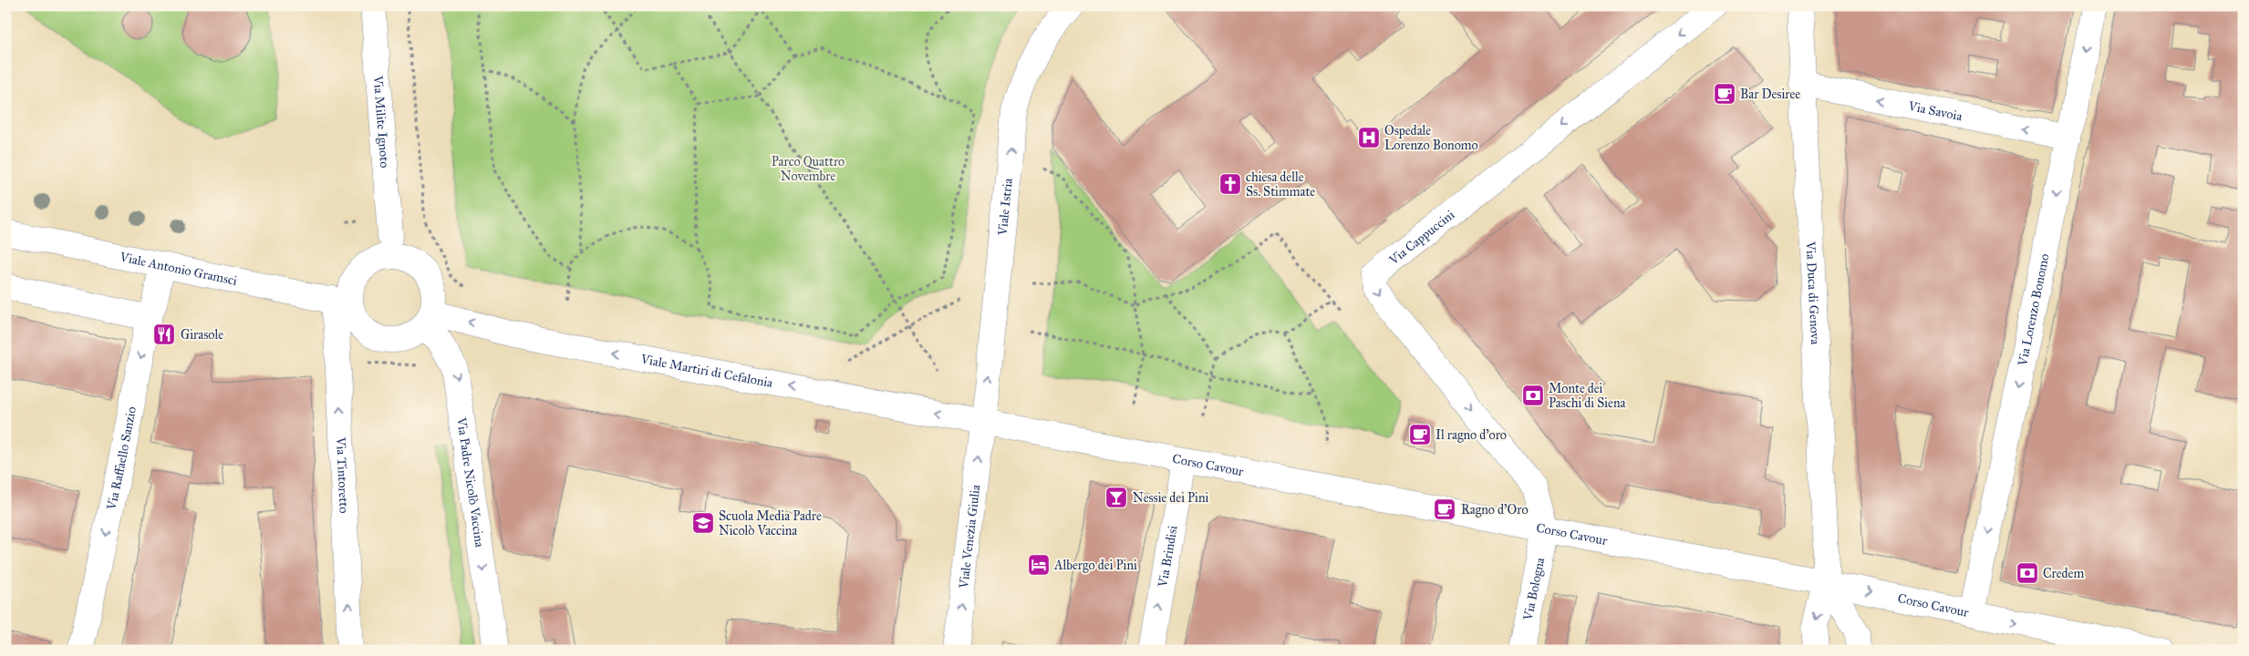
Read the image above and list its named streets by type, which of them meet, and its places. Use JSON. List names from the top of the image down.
{
  "streets": {
    "street": [
      "Via Savoia",
      "Via Milite Ignoto",
      "Viale Istria",
      "Via Cappuccini",
      "Viale Antonio Gramsci",
      "Via Duca di Genova",
      "Via Lorenzo Bonomo",
      "Viale Martiri di Cefalonia",
      "Via Raffaello Sanzio",
      "Corso Cavour",
      "Via Tintoretto",
      "Via Padre Nicolò Vaccina",
      "Viale Venezia Giulia",
      "Via Brindisi",
      "Via Bologna"
    ]
  },
  "crossings": [
    ["Via Savoia", "Via Duca di Genova"],
    ["Via Savoia", "Via Lorenzo Bonomo"],
    ["Via Milite Ignoto", "Viale Antonio Gramsci"],
    ["Via Milite Ignoto", "Viale Martiri di Cefalonia"],
    ["Via Milite Ignoto", "Via Tintoretto"],
    ["Via Milite Ignoto", "Via Padre Nicolò Vaccina"],
    ["Viale Istria", "Viale Martiri di Cefalonia"],
    ["Viale Istria", "Corso Cavour"],
    ["Viale Istria", "Viale Venezia Giulia"],
    ["Via Cappuccini", "Corso Cavour"],
    ["Via Cappuccini", "Via Bologna"],
    ["Viale Antonio Gramsci", "Viale Martiri di Cefalonia"],
    ["Viale Antonio Gramsci", "Via Raffaello Sanzio"],
    ["Viale Antonio Gramsci", "Via Tintoretto"],
    ["Viale Antonio Gramsci", "Via Padre Nicolò Vaccina"],
    ["Via Duca di Genova", "Corso Cavour"],
    ["Via Lorenzo Bonomo", "Corso Cavour"],
    ["Viale Martiri di Cefalonia", "Corso Cavour"],
    ["Viale Martiri di Cefalonia", "Via Tintoretto"],
    ["Viale Martiri di Cefalonia", "Via Padre Nicolò Vaccina"],
    ["Viale Martiri di Cefalonia", "Viale Venezia Giulia"],
    ["Corso Cavour", "Viale Venezia Giulia"],
    ["Corso Cavour", "Via Brindisi"],
    ["Corso Cavour", "Via Bologna"],
    ["Via Tintoretto", "Via Padre Nicolò Vaccina"]
  ],
  "one_way": [
    "Via Savoia",
    "Viale Istria",
    "Via Lorenzo Bonomo",
    "Viale Martiri di Cefalonia",
    "Via Raffaello Sanzio",
    "Via Tintoretto",
    "Via Padre Nicolò Vaccina",
    "Viale Venezia Giulia",
    "Via Brindisi"
  ],
  "parks": ["Parco Quattro Novembre"],
  "places": {
    "cafe": ["Bar Desiree", "Il ragno d'oro", "Ragno d'Oro"],
    "hospital": ["Ospedale Lorenzo Bonomo"],
    "church": ["chiesa delle Ss. Stimmate"],
    "restaurant": ["Girasole"],
    "bank": ["Monte dei Paschi di Siena", "Credem"],
    "bar": ["Nessie dei Pini"],
    "school or university": ["Scuola Media Padre Nicolò Vaccina"],
    "hotel": ["Albergo dei Pini"]
  }
}
